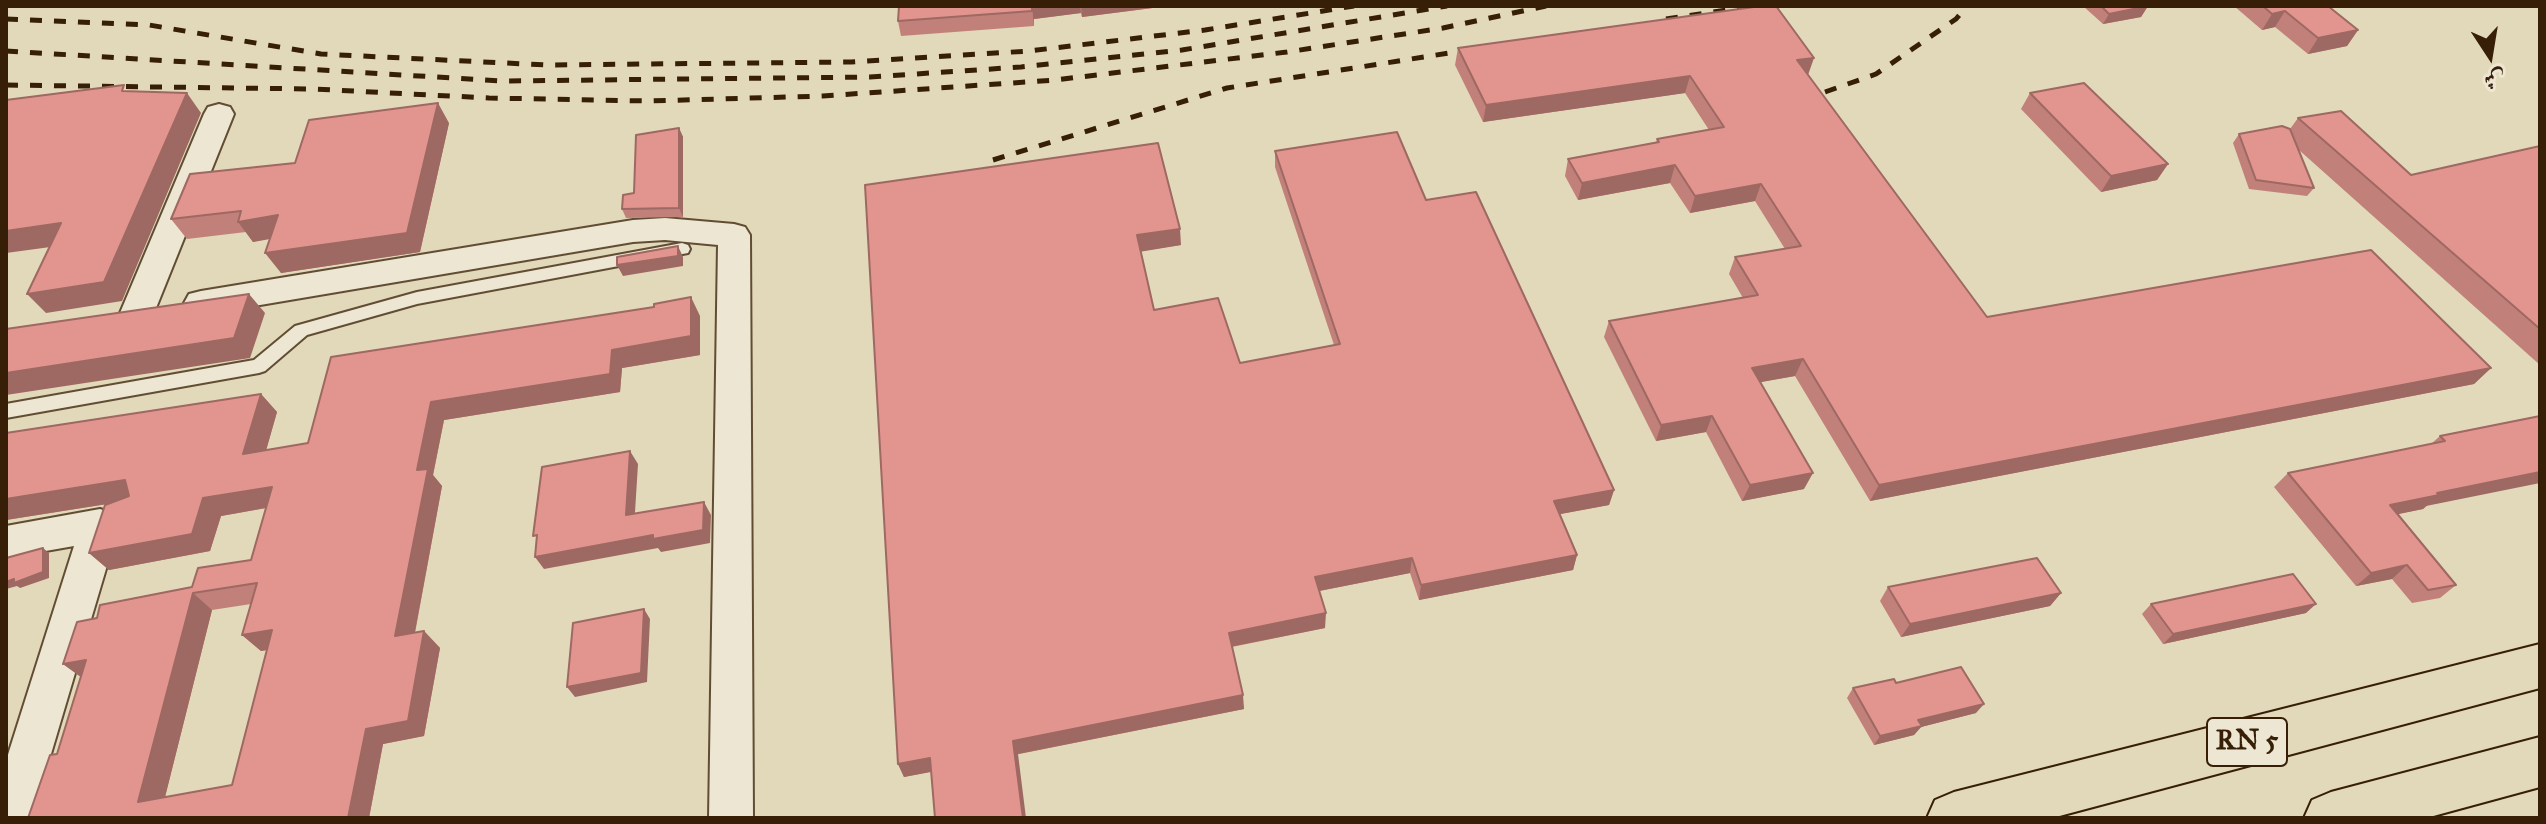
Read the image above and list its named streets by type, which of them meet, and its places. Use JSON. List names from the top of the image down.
{
  "streets": {
    "highway": ["RN 5"]
  },
  "north": "bottom"
}
